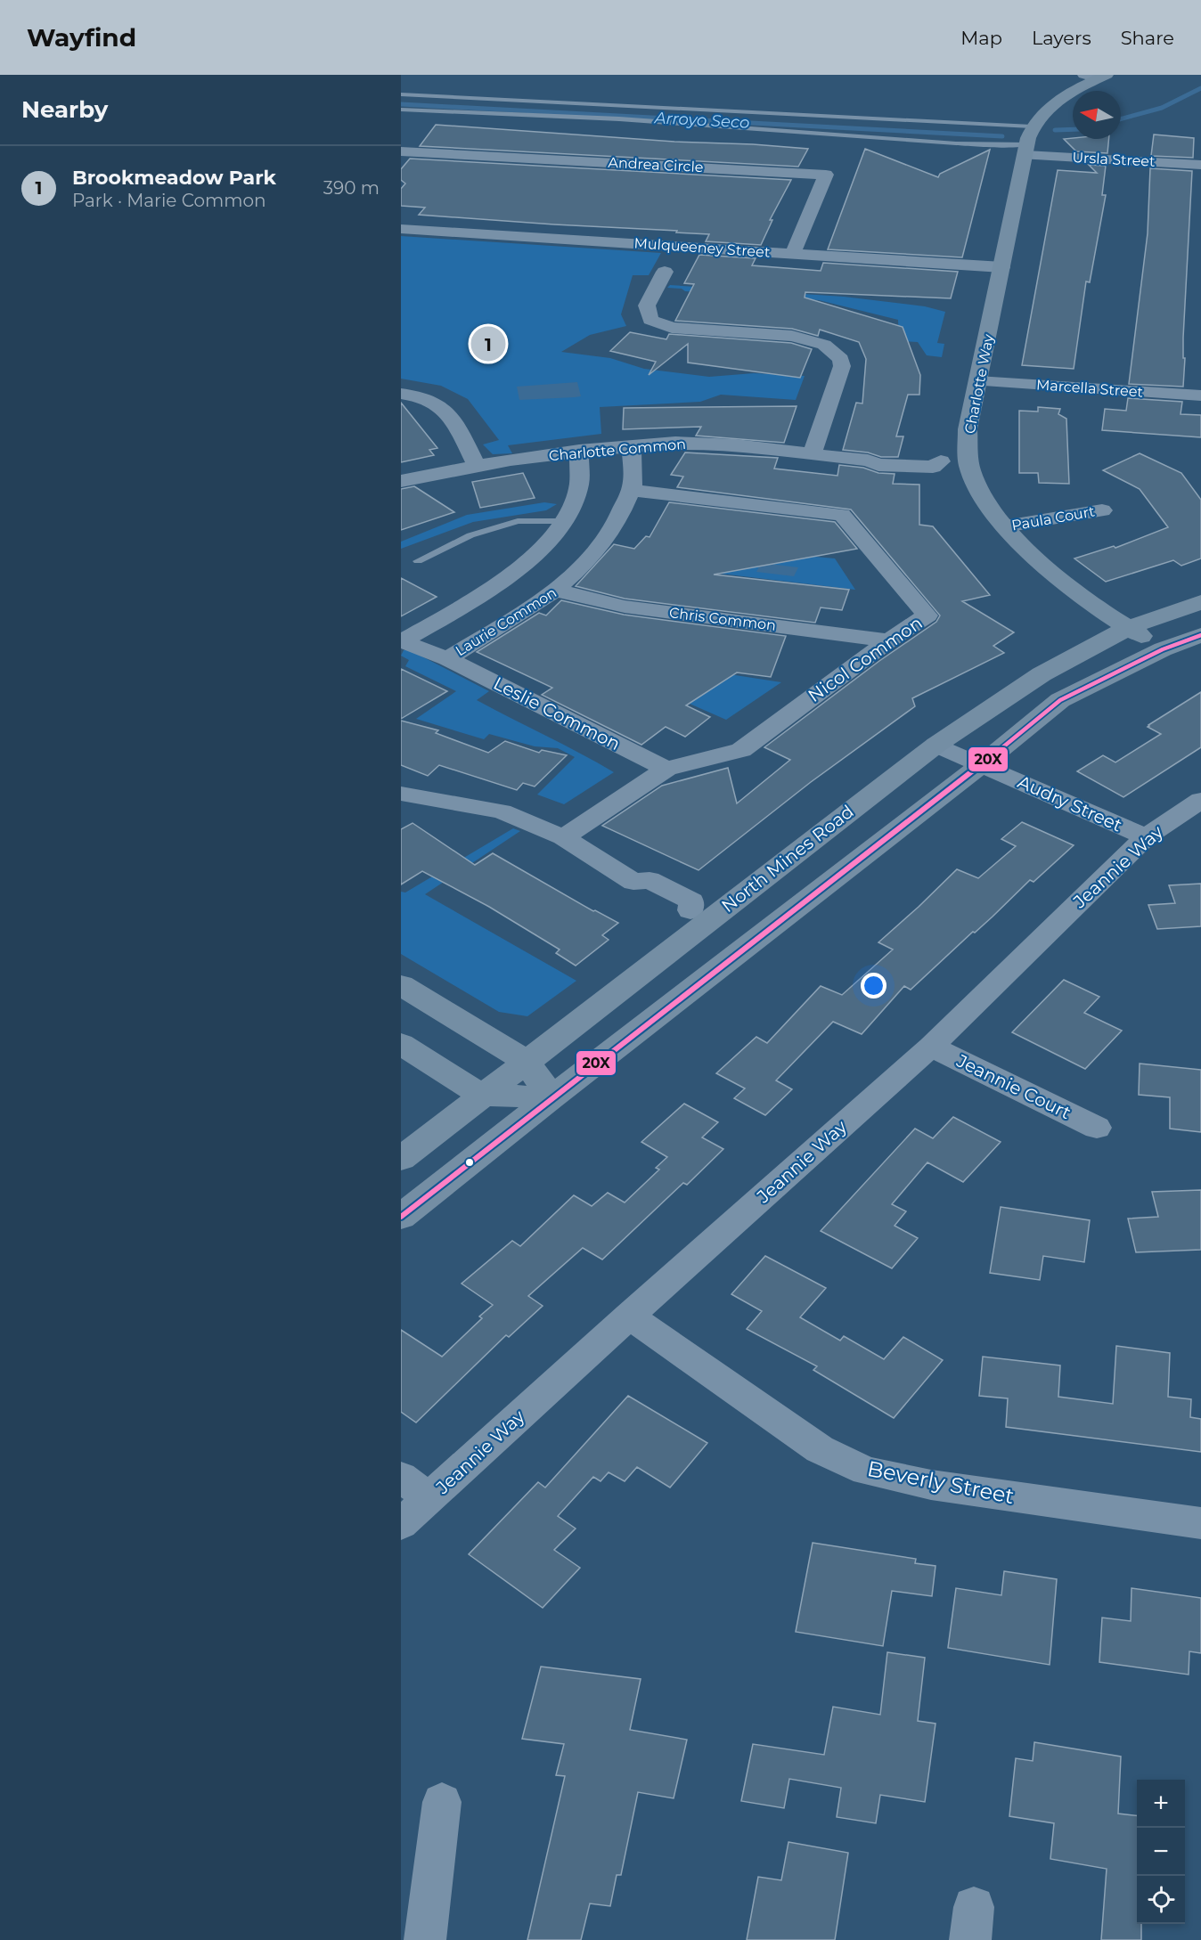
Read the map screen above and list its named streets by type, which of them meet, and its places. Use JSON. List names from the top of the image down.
{
  "streets": {
    "main road": ["Charlotte Way", "North Mines Road"],
    "street": [
      "Ursla Street",
      "Andrea Circle",
      "Mulqueeney Street",
      "Marcella Street",
      "Charlotte Common",
      "Paula Court",
      "Chris Common",
      "Laurie Common",
      "Nicol Common",
      "Leslie Common",
      "Audry Street",
      "Jeannie Way",
      "Jeannie Court",
      "Beverly Street"
    ]
  },
  "crossings": [
    ["Ursla Street", "Charlotte Way"],
    ["Andrea Circle", "Mulqueeney Street"],
    ["Mulqueeney Street", "Charlotte Way"],
    ["Charlotte Way", "Marcella Street"],
    ["Charlotte Way", "Charlotte Common"],
    ["Charlotte Way", "Paula Court"],
    ["Charlotte Way", "North Mines Road"],
    ["Charlotte Common", "Laurie Common"],
    ["Chris Common", "Laurie Common"],
    ["Chris Common", "Nicol Common"],
    ["Laurie Common", "Nicol Common"],
    ["Laurie Common", "Leslie Common"],
    ["Nicol Common", "Leslie Common"],
    ["Audry Street", "North Mines Road"],
    ["Audry Street", "Jeannie Way"],
    ["Jeannie Way", "Jeannie Court"],
    ["Jeannie Way", "Beverly Street"]
  ],
  "water": ["Arroyo Seco"],
  "lines": ["transit line 20X"],
  "north": "left",
  "page": {
    "header": "Wayfind",
    "nav": ["Map", "Layers", "Share"],
    "heading": "Nearby",
    "list": [
      {
        "mark": "1",
        "name": "Brookmeadow Park",
        "note": "Park · Marie Common",
        "value": "390 m"
      }
    ],
    "pins": "1",
    "map_buttons": ["+", "−"]
  }
}
